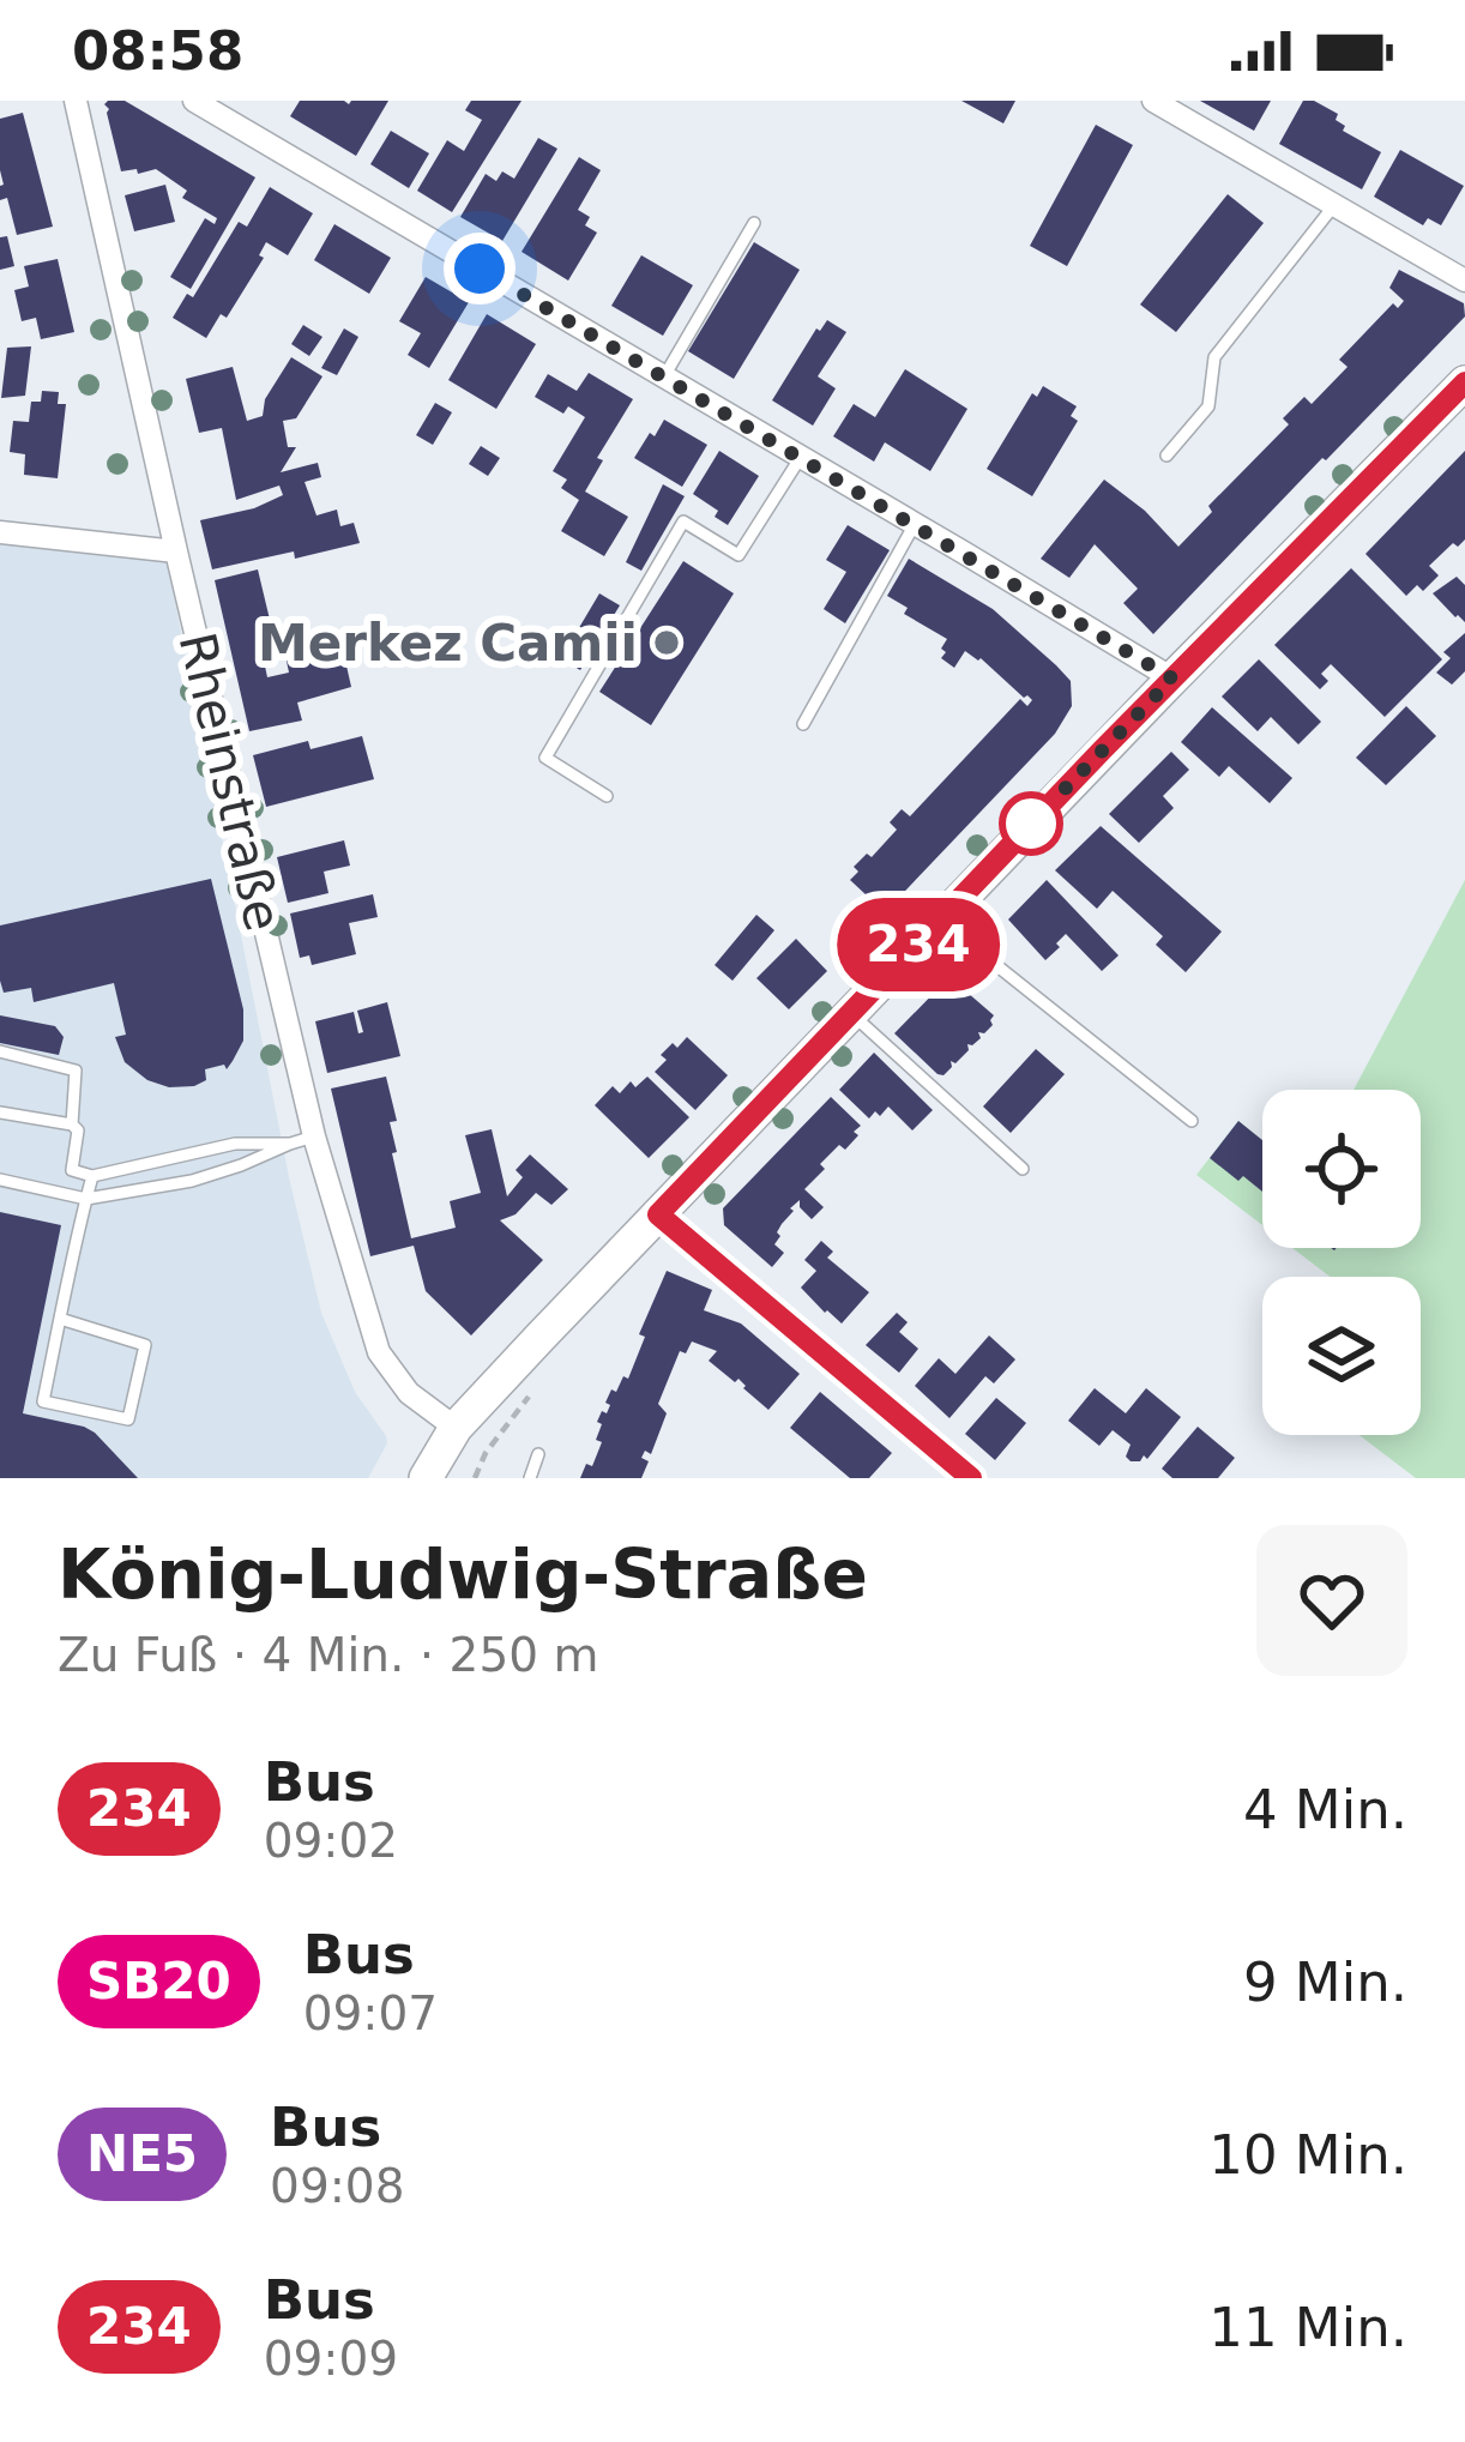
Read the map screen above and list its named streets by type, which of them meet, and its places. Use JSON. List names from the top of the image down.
{
  "streets": {
    "street": ["Rheinstraße"]
  },
  "places": ["Merkez Camii"],
  "lines": ["bus line 234"],
  "page": {
    "status": "08:58",
    "on_map": "234",
    "heading": ["König-Ludwig-Straße", "Zu Fuß · 4 Min. · 250 m"],
    "list": [
      {
        "mark": "234",
        "name": "Bus",
        "note": "09:02",
        "value": "4 Min."
      },
      {
        "mark": "SB20",
        "name": "Bus",
        "note": "09:07",
        "value": "9 Min."
      },
      {
        "mark": "NE5",
        "name": "Bus",
        "note": "09:08",
        "value": "10 Min."
      },
      {
        "mark": "234",
        "name": "Bus",
        "note": "09:09",
        "value": "11 Min."
      }
    ]
  }
}
